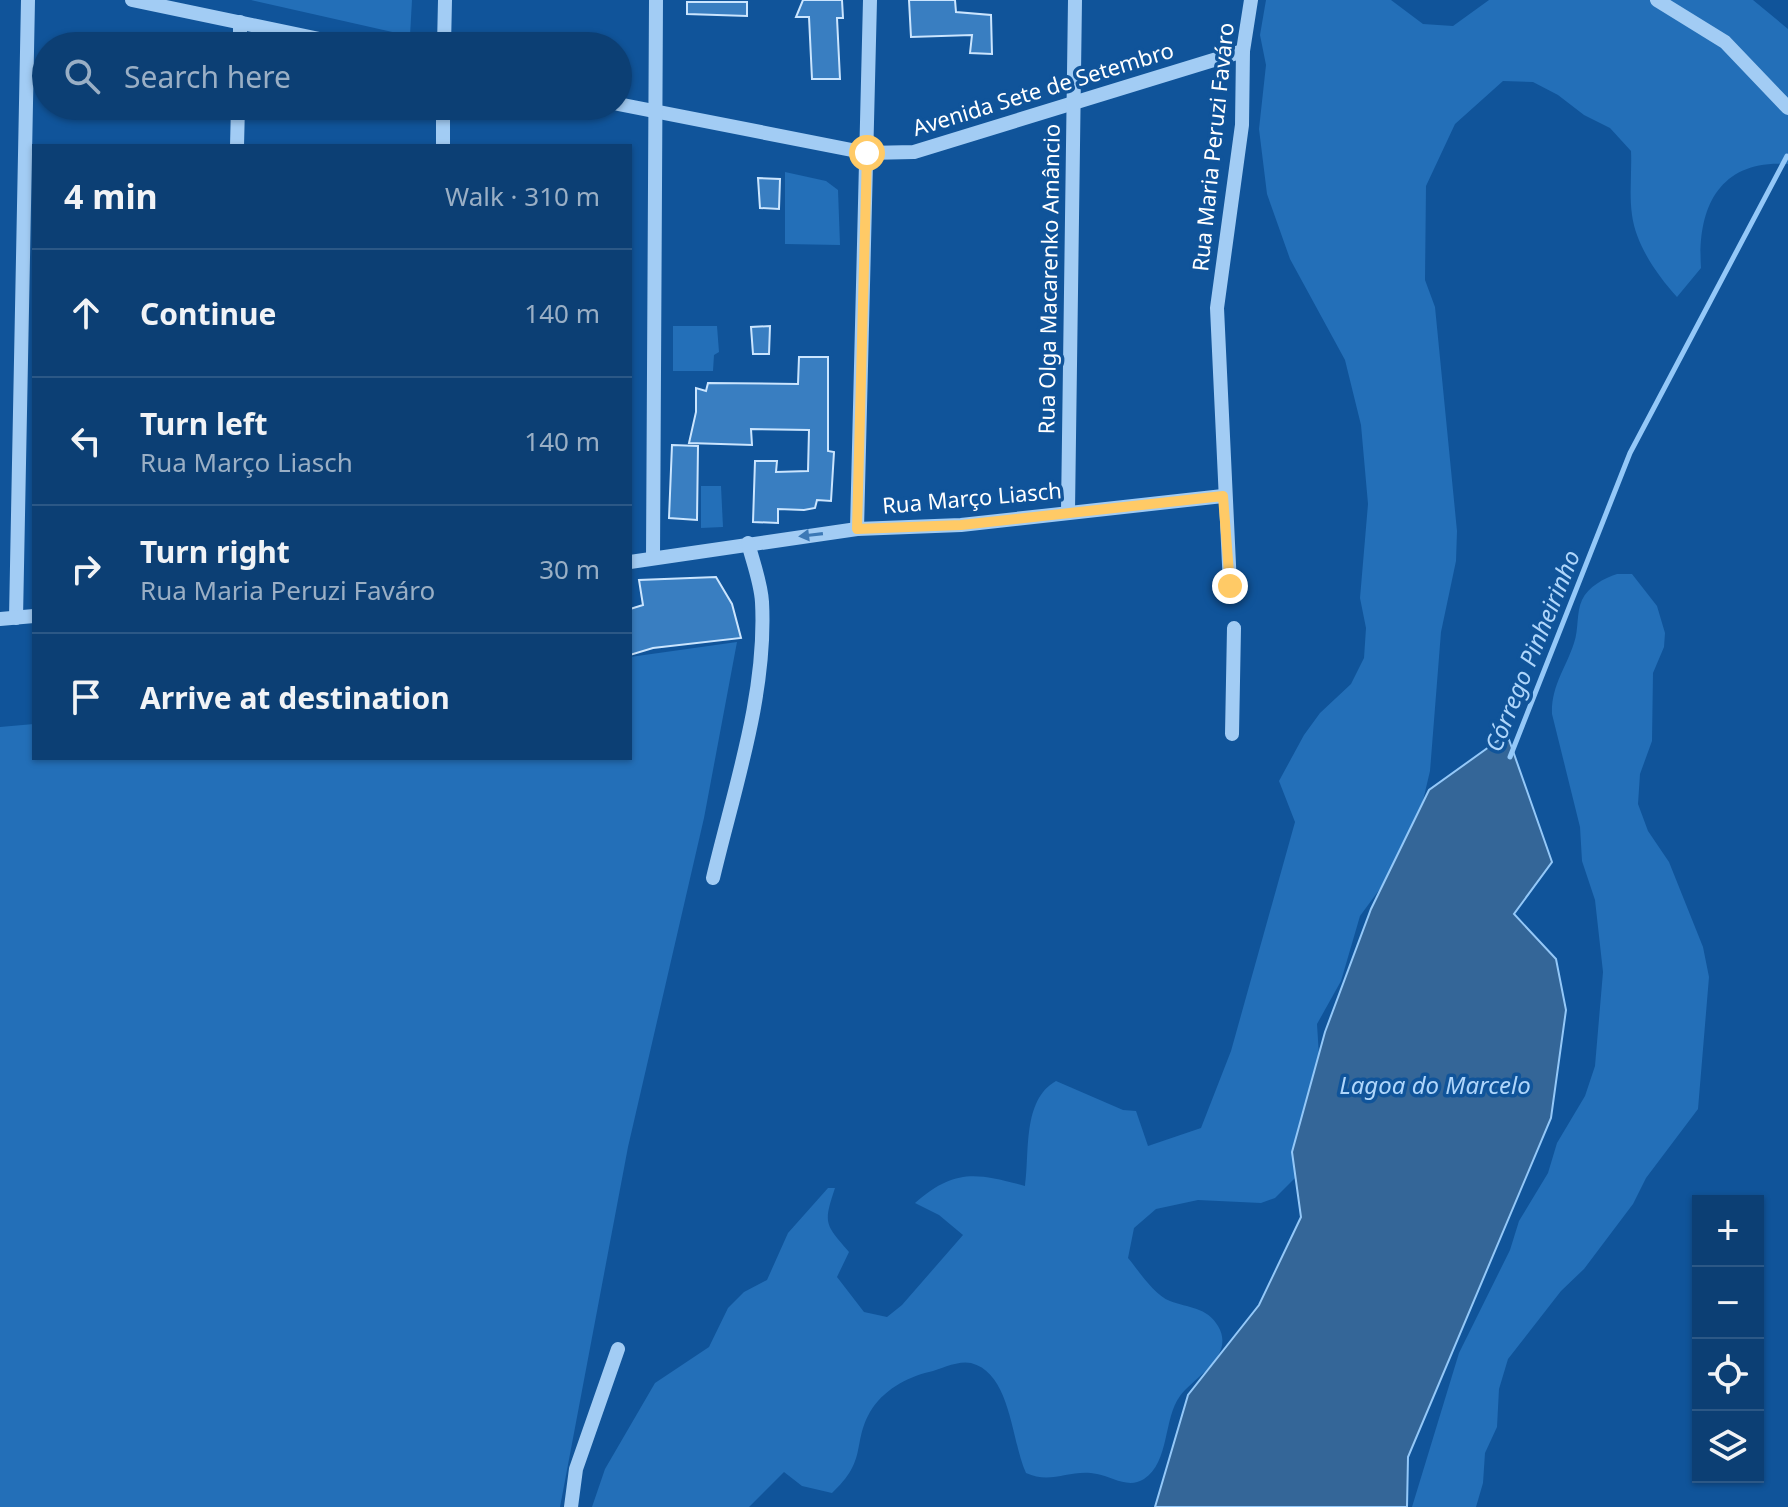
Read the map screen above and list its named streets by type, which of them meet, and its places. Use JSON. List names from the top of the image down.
{
  "streets": {
    "street": [
      "Avenida Sete de Setembro",
      "Rua Maria Peruzi Faváro",
      "Rua Olga Macarenko Amâncio",
      "Rua Março Liasch"
    ]
  },
  "crossings": [
    ["Avenida Sete de Setembro", "Rua Maria Peruzi Faváro"],
    ["Avenida Sete de Setembro", "Rua Olga Macarenko Amâncio"],
    ["Rua Maria Peruzi Faváro", "Rua Março Liasch"],
    ["Rua Olga Macarenko Amâncio", "Rua Março Liasch"]
  ],
  "water": ["Córrego Pinheirinho", "Lagoa do Marcelo"],
  "page": {
    "search": "Search here",
    "heading": ["4 min", "Walk · 310 m"],
    "list": [
      ["Continue", "140 m"],
      ["Turn left", "Rua Março Liasch", "140 m"],
      ["Turn right", "Rua Maria Peruzi Faváro", "30 m"],
      "Arrive at destination"
    ],
    "map_buttons": ["+", "−"]
  }
}
